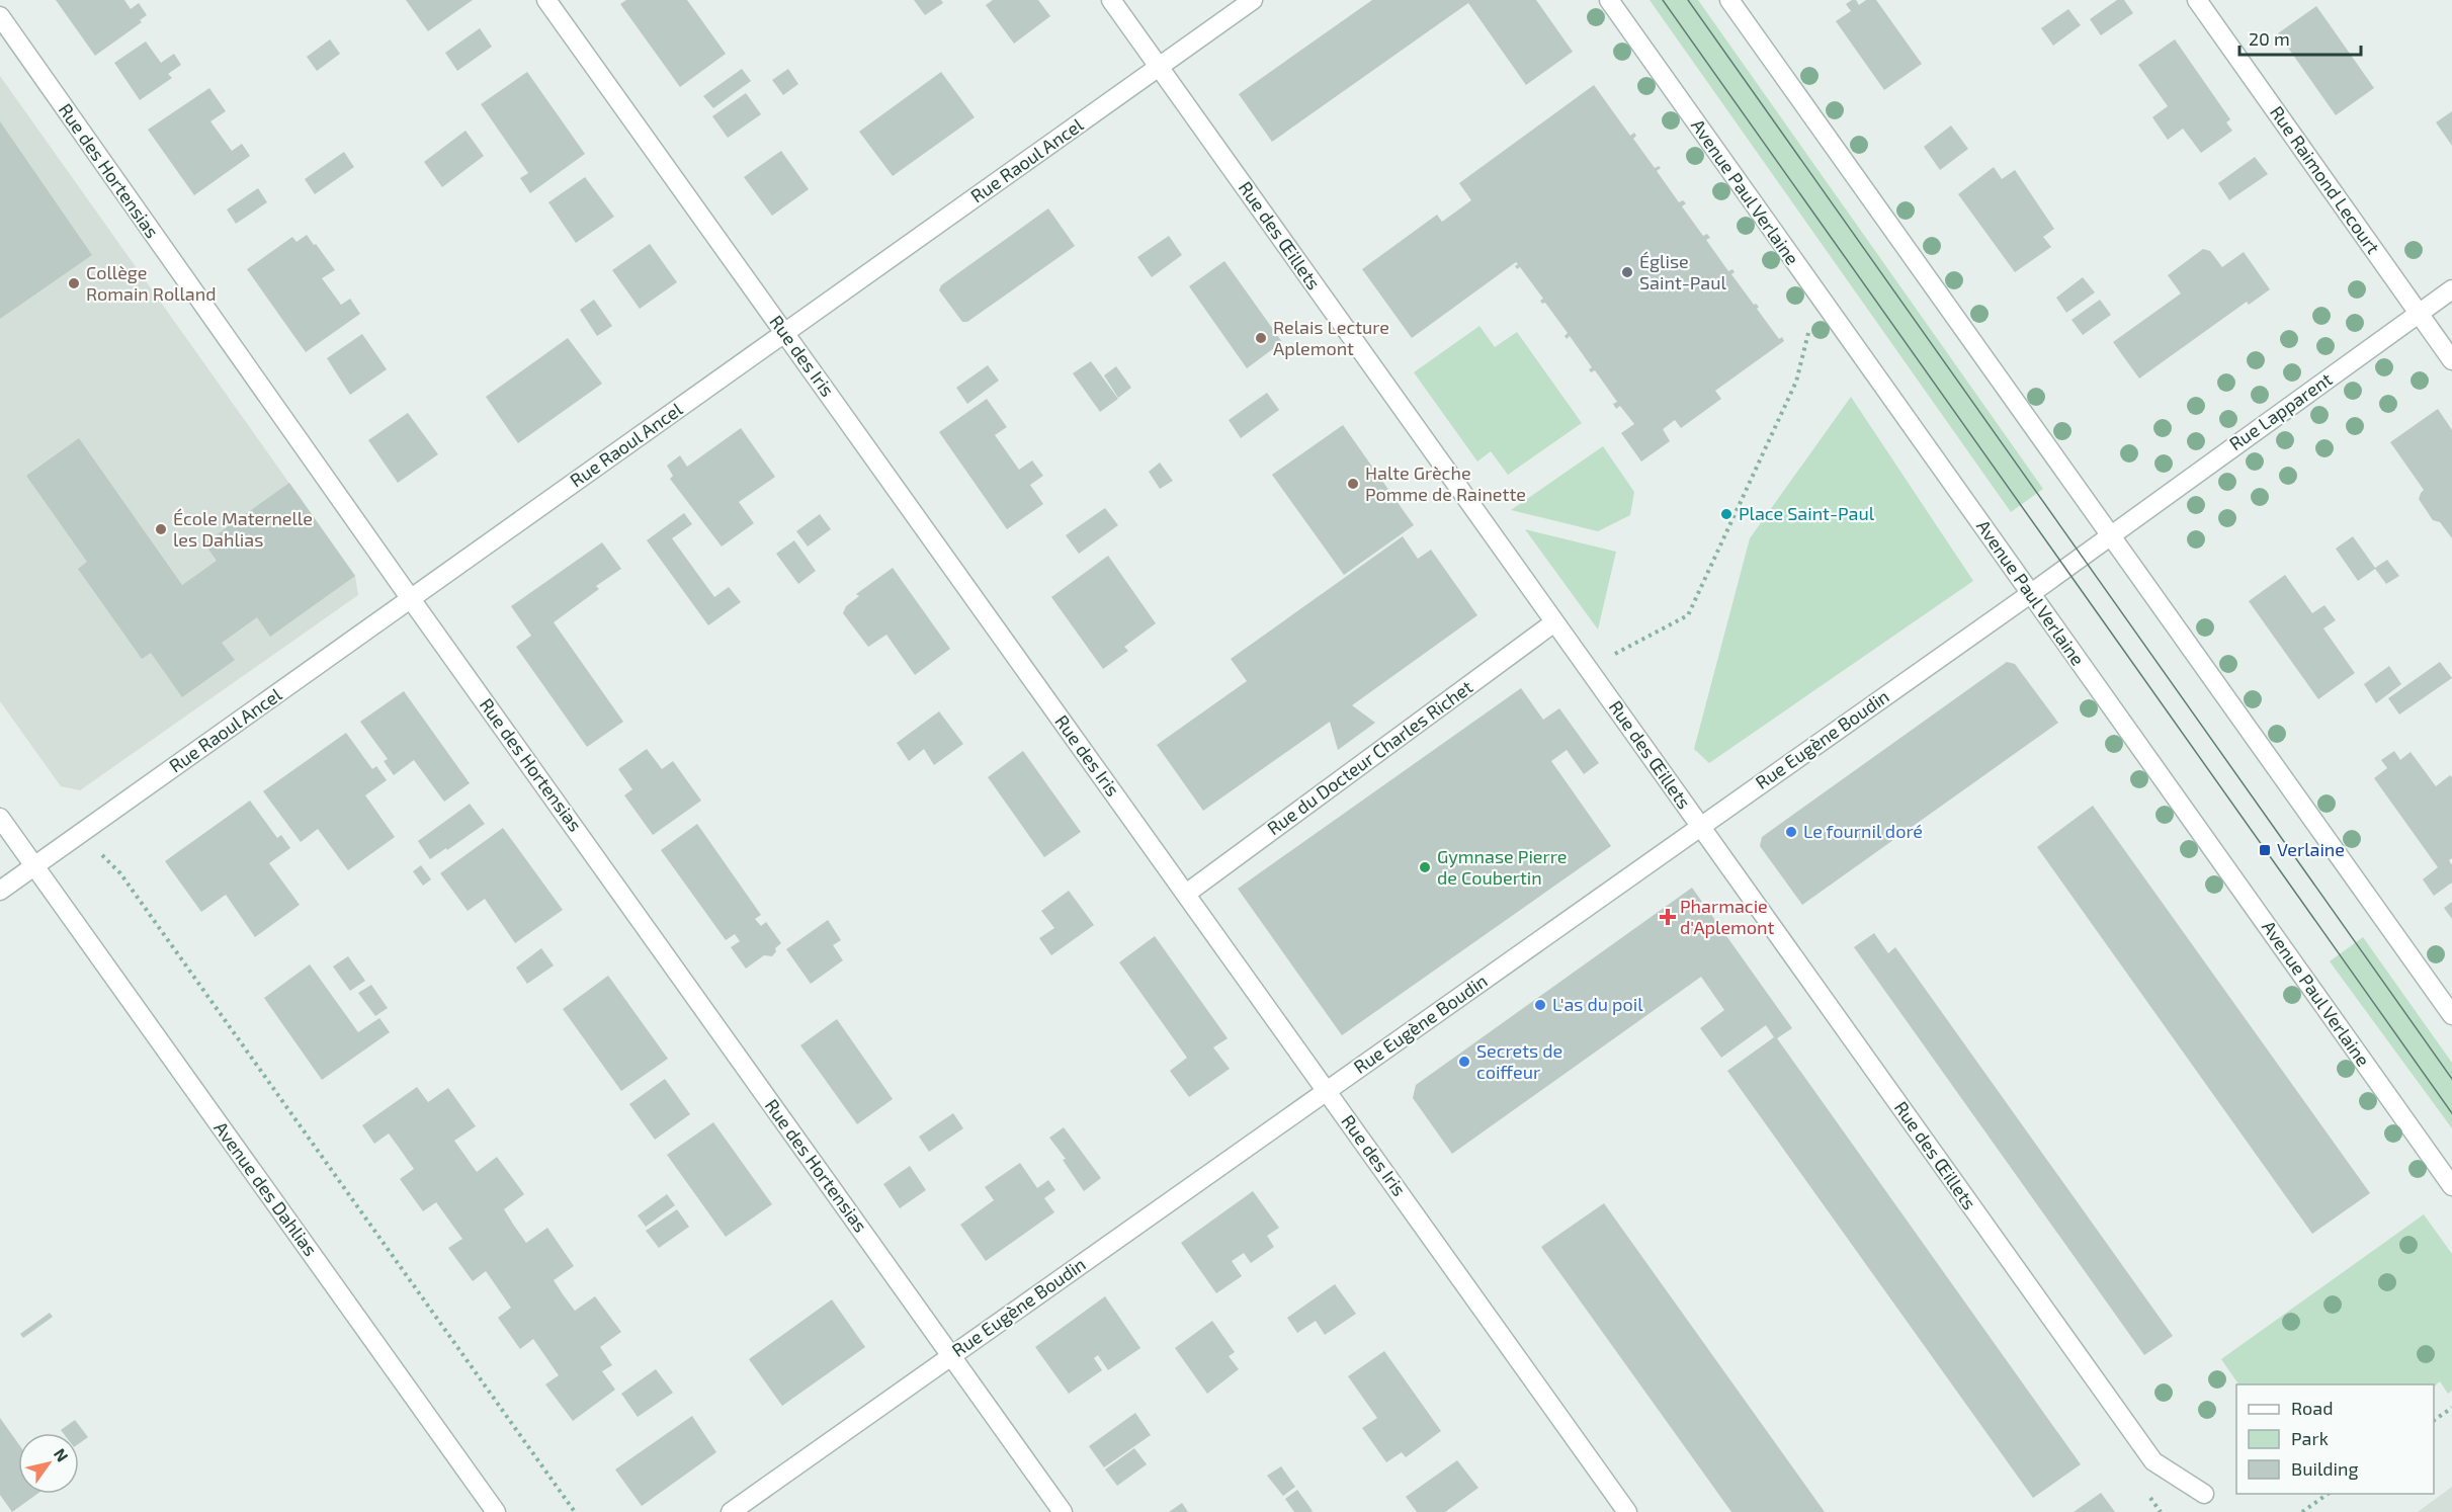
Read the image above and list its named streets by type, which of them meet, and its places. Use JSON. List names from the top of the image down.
{
  "streets": {
    "street": [
      "Rue Raoul Ancel",
      "Rue des Hortensias",
      "Rue Raimond Lecourt",
      "Avenue Paul Verlaine",
      "Rue des Œillets",
      "Rue des Iris",
      "Rue Lapparent",
      "Rue Eugène Boudin",
      "Rue du Docteur Charles Richet",
      "Avenue des Dahlias"
    ]
  },
  "crossings": [
    ["Rue Raoul Ancel", "Rue des Hortensias"],
    ["Rue Raoul Ancel", "Rue des Œillets"],
    ["Rue Raoul Ancel", "Rue des Iris"],
    ["Rue Raoul Ancel", "Avenue des Dahlias"],
    ["Rue des Hortensias", "Rue Eugène Boudin"],
    ["Rue Raimond Lecourt", "Rue Lapparent"],
    ["Avenue Paul Verlaine", "Rue Eugène Boudin"],
    ["Rue des Œillets", "Rue Eugène Boudin"],
    ["Rue des Œillets", "Rue du Docteur Charles Richet"],
    ["Rue des Iris", "Rue Eugène Boudin"],
    ["Rue des Iris", "Rue du Docteur Charles Richet"],
    ["Rue Lapparent", "Rue Eugène Boudin"]
  ],
  "places": {
    "other": [
      "Église Saint-Paul",
      "Collège Romain Rolland",
      "Relais Lecture Aplemont",
      "Halte Grèche Pomme de Rainette",
      "Place Saint-Paul",
      "École Maternelle les Dahlias",
      "Le fournil doré",
      "Gymnase Pierre de Coubertin",
      "L'as du poil",
      "Secrets de coiffeur"
    ],
    "transit": ["Verlaine"],
    "health": ["Pharmacie d'Aplemont"]
  },
  "legend": ["Road", "Park", "Building"],
  "scale_bar": "20 m",
  "north": "top right"
}
